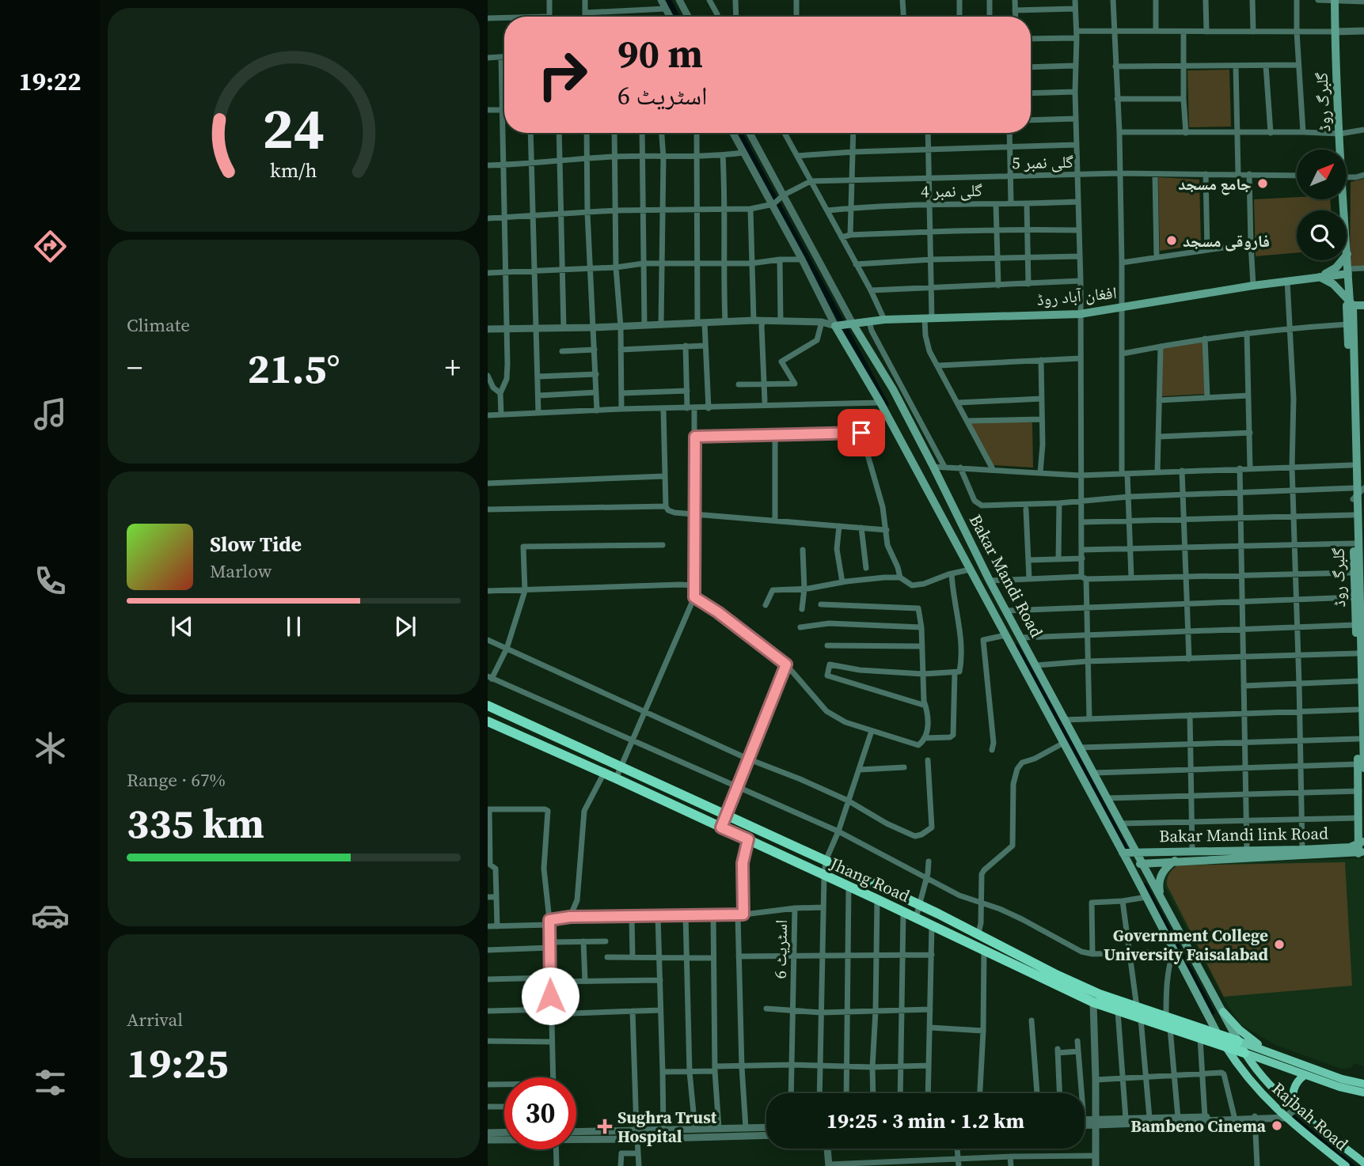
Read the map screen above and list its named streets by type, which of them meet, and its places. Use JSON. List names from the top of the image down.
{
  "streets": {
    "highway": ["Jhang Road"],
    "main road": [
      "گلبرگ روڈ",
      "افغان آباد روڈ",
      "Bakar Mandi Road",
      "Bakar Mandi link Road",
      "Rajbah Road"
    ],
    "street": ["گلی نمبر 5", "گلی نمبر 4", "اسٹریٹ 6"]
  },
  "crossings": [
    ["گلبرگ روڈ", "افغان آباد روڈ"],
    ["گلبرگ روڈ", "Bakar Mandi link Road"],
    ["گلی نمبر 5", "Bakar Mandi Road"],
    ["افغان آباد روڈ", "Bakar Mandi Road"],
    ["Bakar Mandi Road", "Bakar Mandi link Road"],
    ["Bakar Mandi Road", "Jhang Road"],
    ["Bakar Mandi Road", "Rajbah Road"],
    ["Jhang Road", "Rajbah Road"]
  ],
  "places": {
    "other": [
      "جامع مسجد",
      "فاروقی مسجد",
      "Government College University Faisalabad",
      "Bambeno Cinema"
    ],
    "health": ["Sughra Trust Hospital"]
  },
  "north": "top right",
  "page": {
    "tabs": "19:22",
    "turn": ["90 m", "اسٹریٹ 6"],
    "tile": [
      "Climate",
      ["Range · 67%", "335 km"],
      ["Arrival", "19:25"]
    ],
    "heat": ["−", "21.5°", "+"],
    "song": ["Slow Tide", "Marlow"],
    "limit": "30",
    "trip": "19:25 · 3 min · 1.2 km",
    "gauge": ["24", "km/h"]
  }
}
